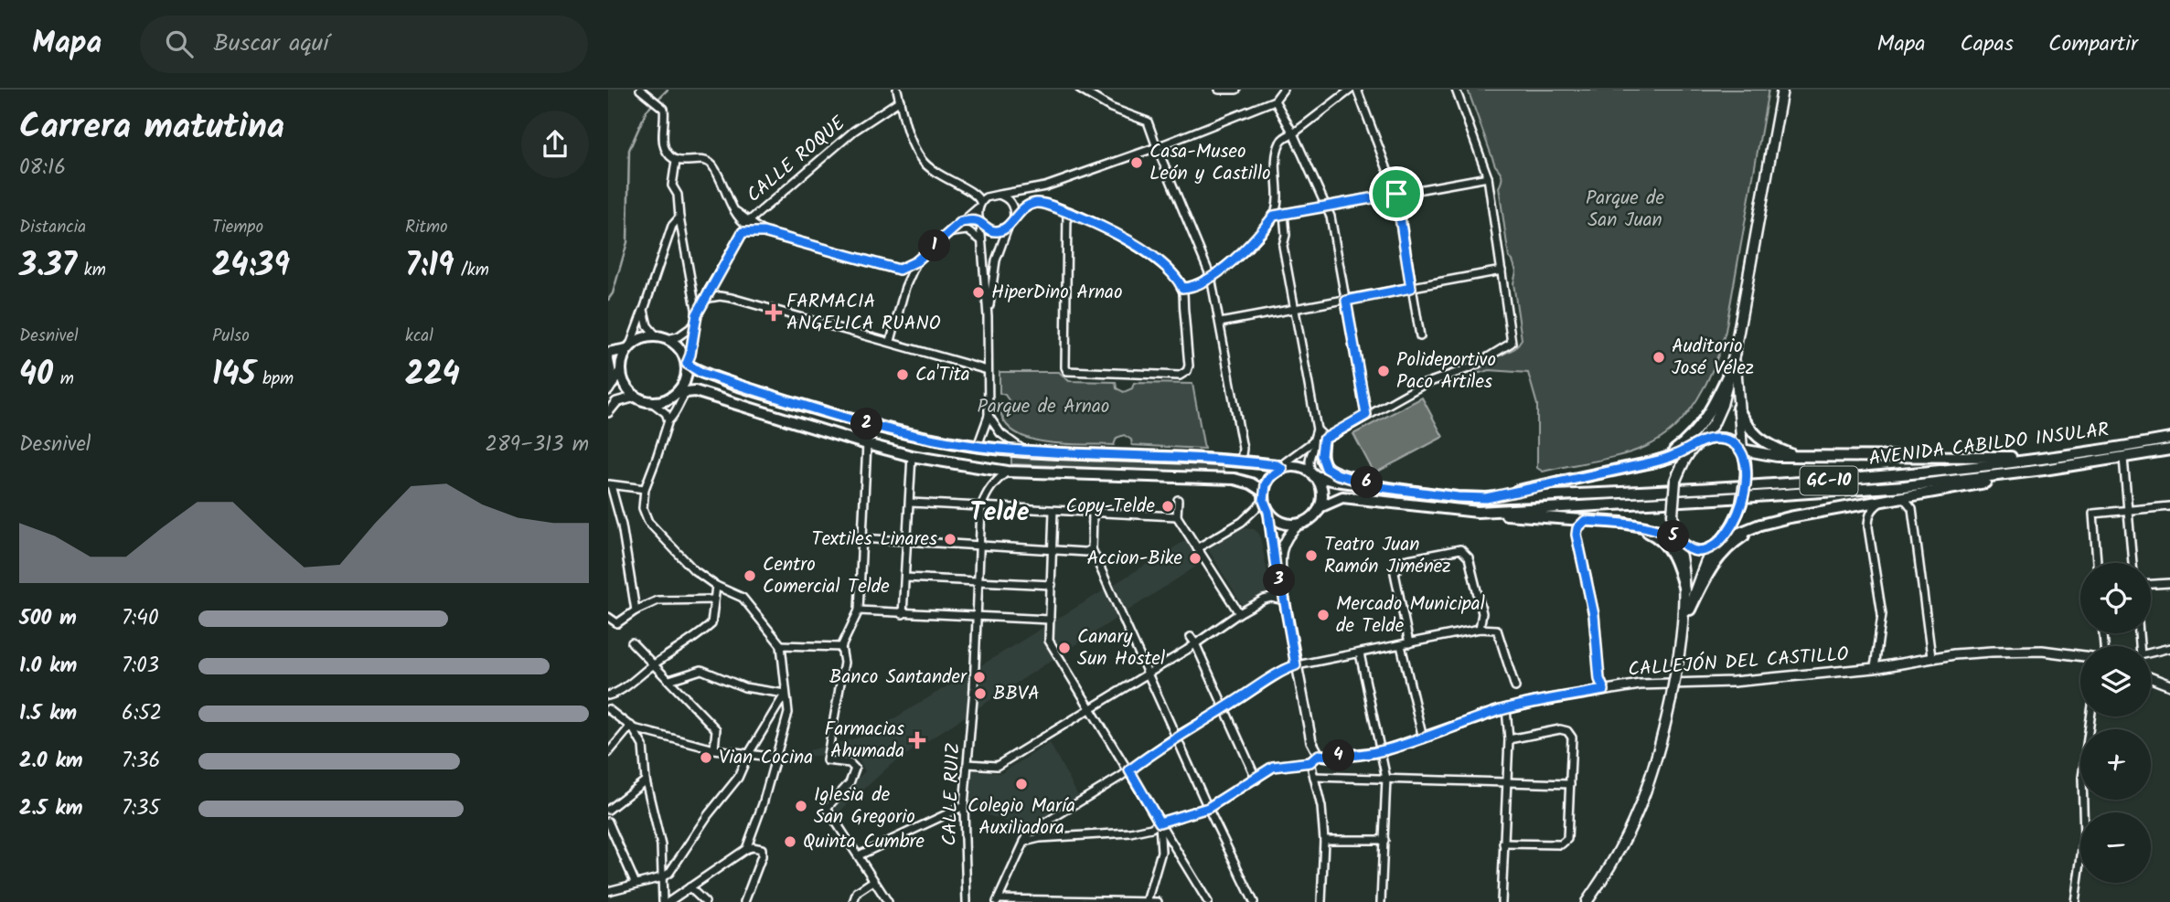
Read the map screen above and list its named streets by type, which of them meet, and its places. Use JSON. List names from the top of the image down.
{
  "streets": {
    "main road": ["AVENIDA CABILDO INSULAR", "GC-10"],
    "street": ["CALLE ROQUE", "CALLEJÓN DEL CASTILLO", "CALLE RUIZ"]
  },
  "crossings": [
    ["CALLE ROQUE", "GC-10"],
    ["AVENIDA CABILDO INSULAR", "GC-10"]
  ],
  "districts": ["Telde"],
  "parks": ["Parque de San Juan", "Parque de Arnao"],
  "places": {
    "other": [
      "Casa-Museo León y Castillo",
      "HiperDino Arnao",
      "Auditorio José Vélez",
      "Polideportivo Paco Artiles",
      "Ca'Tita",
      "Copy-Telde",
      "Textiles Linares",
      "Teatro Juan Ramón Jiménez",
      "Accion-Bike",
      "Centro Comercial Telde",
      "Mercado Municipal de Telde",
      "Canary Sun Hostel",
      "Banco Santander",
      "BBVA",
      "Vian Cocina",
      "Colegio María Auxiliadora",
      "Iglesia de San Gregorio",
      "Quinta Cumbre"
    ],
    "health": ["FARMACIA ANGELICA RUANO", "Farmacias Ahumada"]
  },
  "page": {
    "header": "Mapa",
    "search": "Buscar aquí",
    "nav": ["Mapa", "Capas", "Compartir"],
    "heading": ["Carrera matutina", "08:16"],
    "stats": [
      ["Distancia", "3.37 km"],
      ["Tiempo", "24:39"],
      ["Ritmo", "7:19 /km"],
      ["Desnivel", "40 m"],
      ["Pulso", "145 bpm"],
      ["kcal", "224"]
    ],
    "pins": [
      "1",
      "2",
      "6",
      "5",
      "3",
      "4"
    ],
    "chart": ["Desnivel", "289–313 m"],
    "map_buttons": ["+", "−"],
    "list": [
      {
        "name": "500 m",
        "note": "7:40"
      },
      {
        "name": "1.0 km",
        "note": "7:03"
      },
      {
        "name": "1.5 km",
        "note": "6:52"
      },
      {
        "name": "2.0 km",
        "note": "7:36"
      },
      {
        "name": "2.5 km",
        "note": "7:35"
      }
    ]
  }
}
